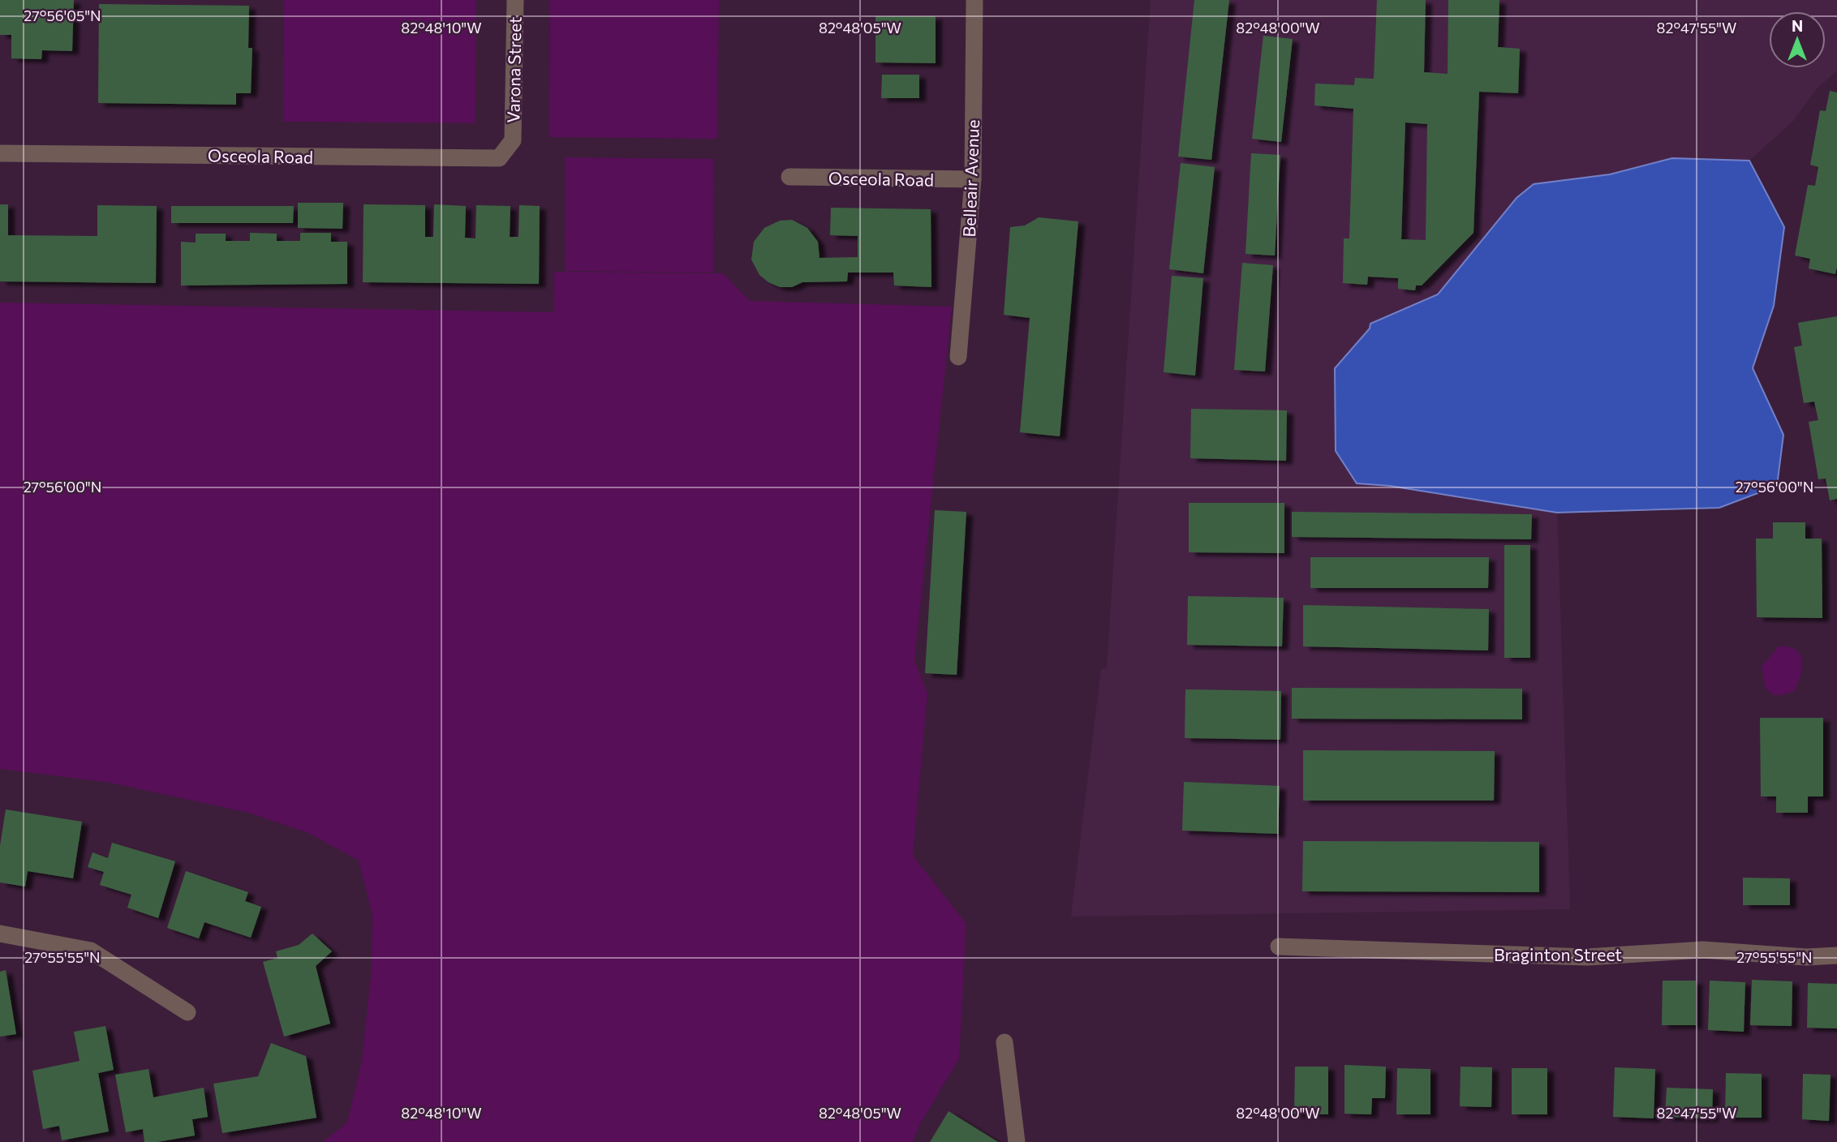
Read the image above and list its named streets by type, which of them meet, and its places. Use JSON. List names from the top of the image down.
{
  "streets": {
    "street": [
      "Varona Street",
      "Osceola Road",
      "Belleair Avenue",
      "Braginton Street"
    ]
  },
  "crossings": [
    ["Varona Street", "Osceola Road"],
    ["Osceola Road", "Belleair Avenue"]
  ],
  "north": "top",
  "coordinates": [
    "27°56'05\"N",
    "82°48'10\"W",
    "82°48'05\"W",
    "82°48'00\"W",
    "82°47'55\"W",
    "27°56'00\"N",
    "27°55'55\"N"
  ]
}
